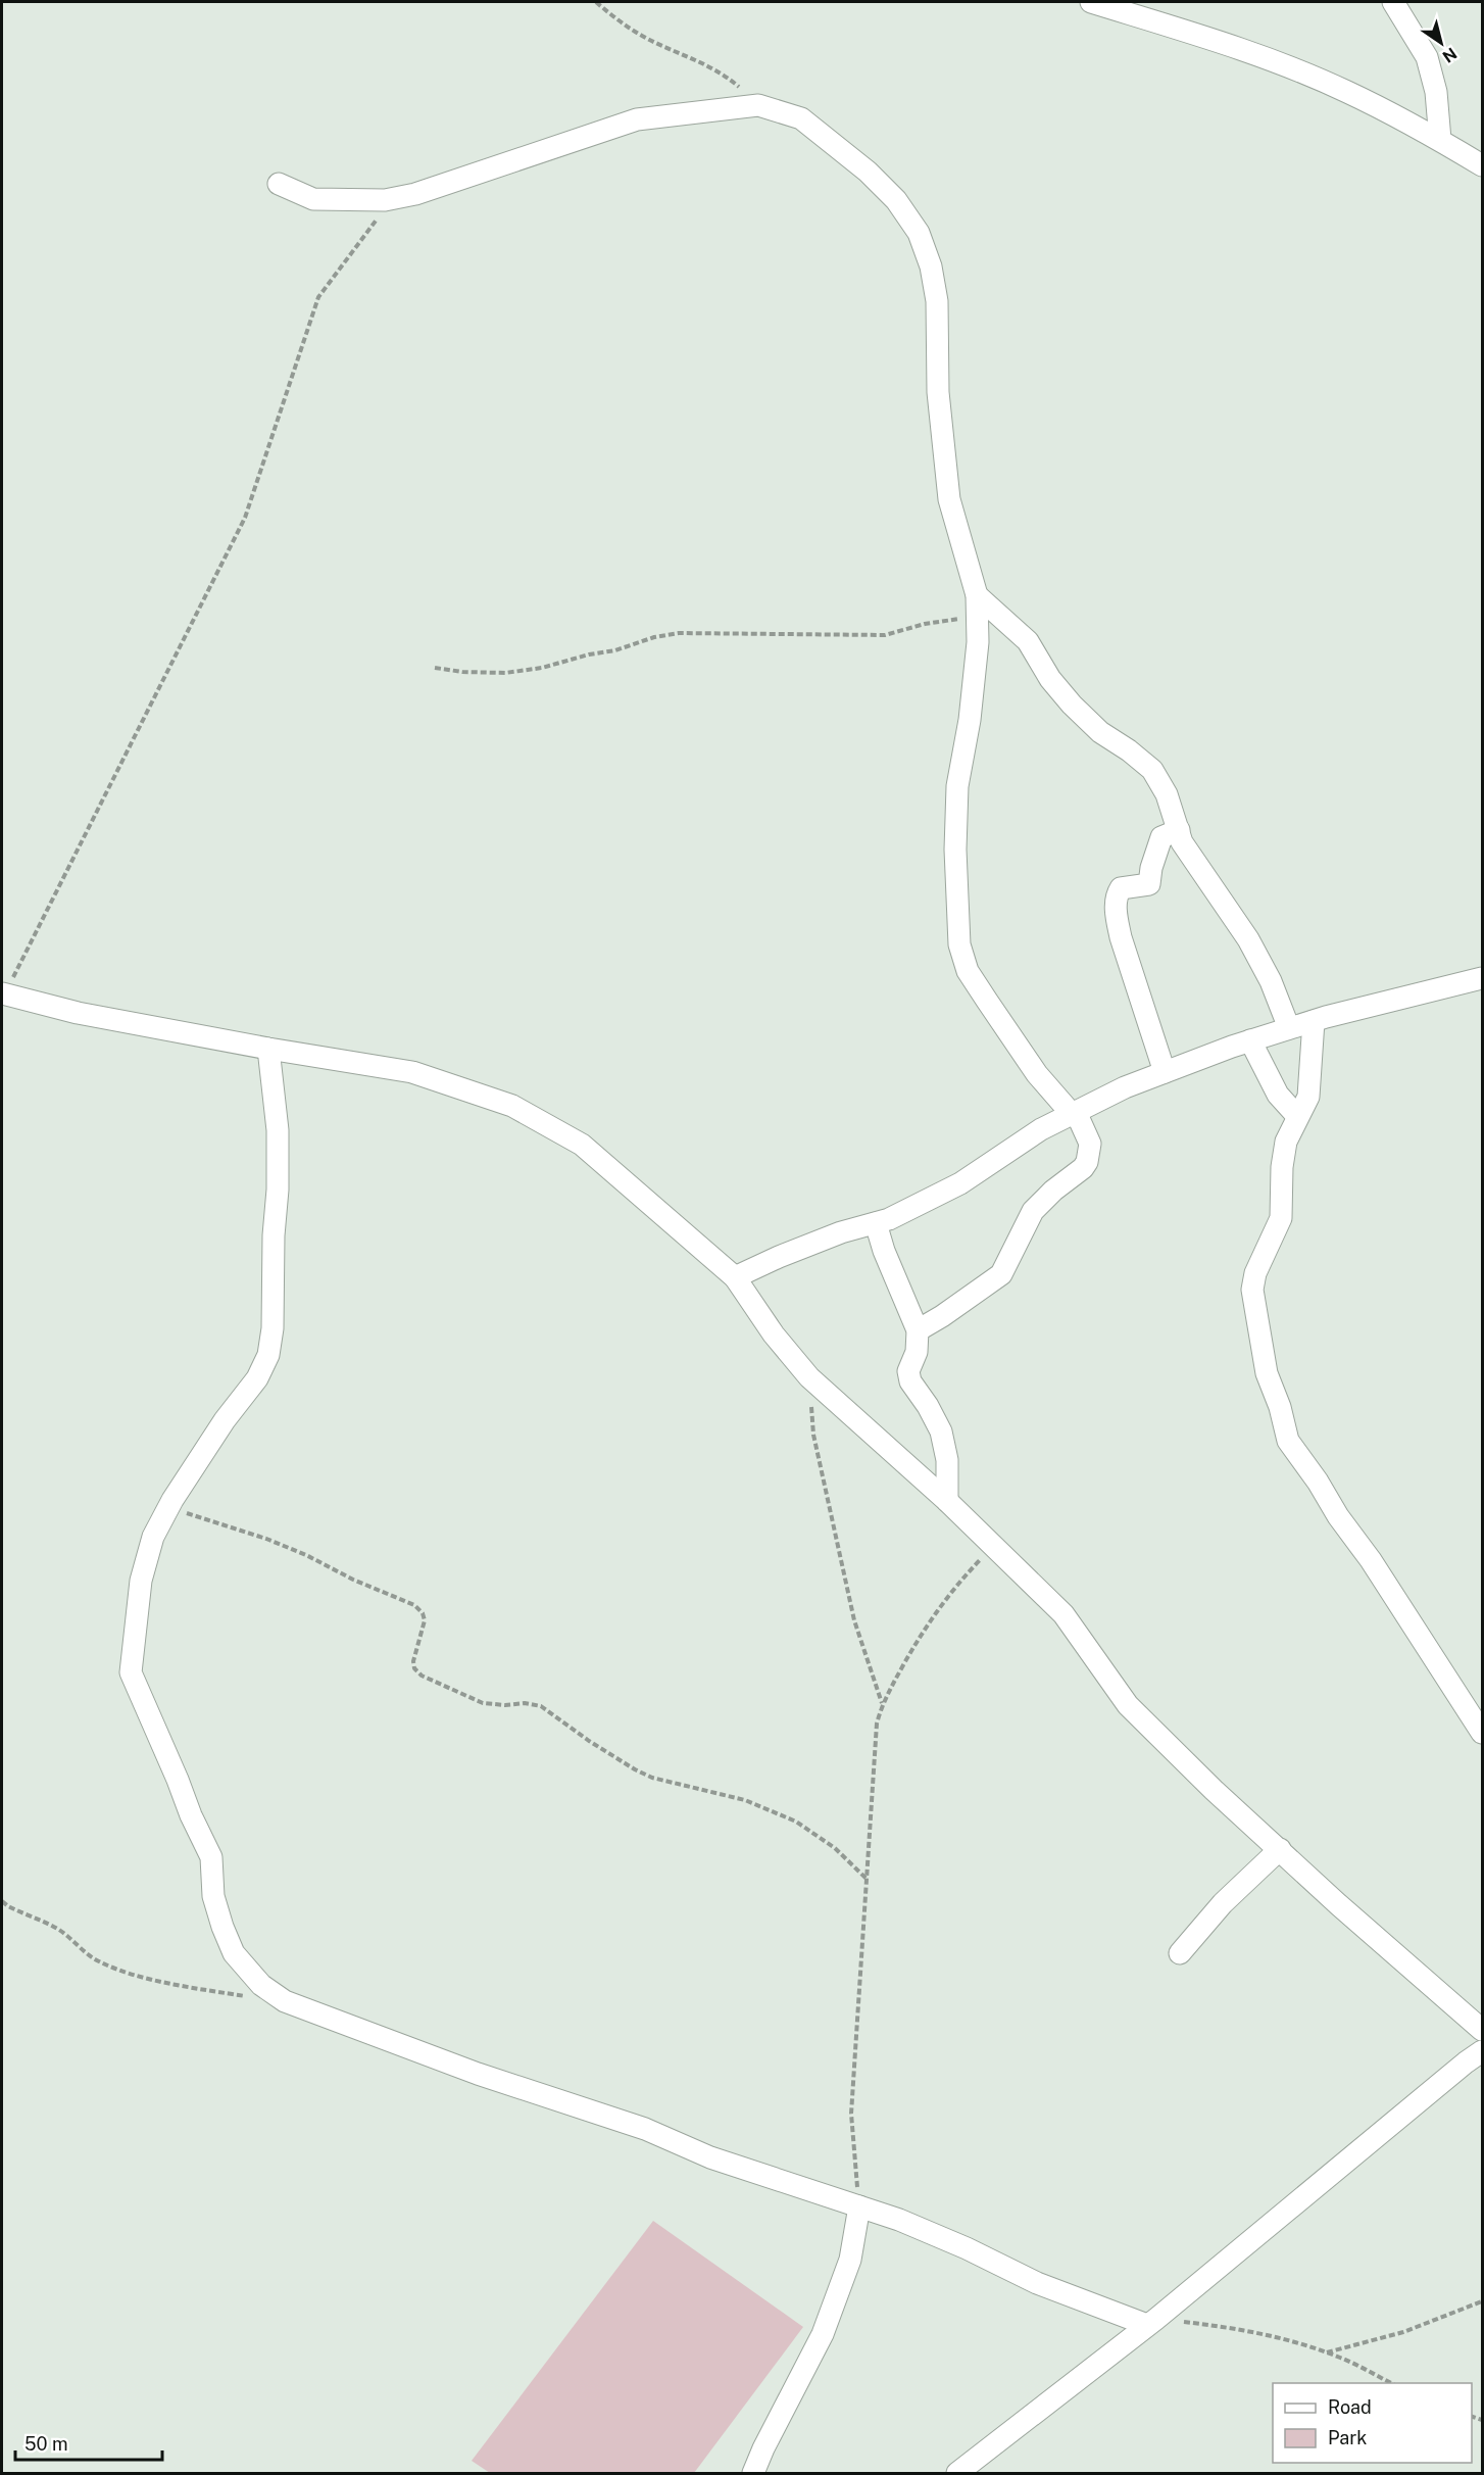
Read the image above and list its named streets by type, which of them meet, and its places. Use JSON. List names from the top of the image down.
{
  "legend": ["Road", "Park"],
  "scale_bar": "50 m",
  "north": "bottom right"
}
